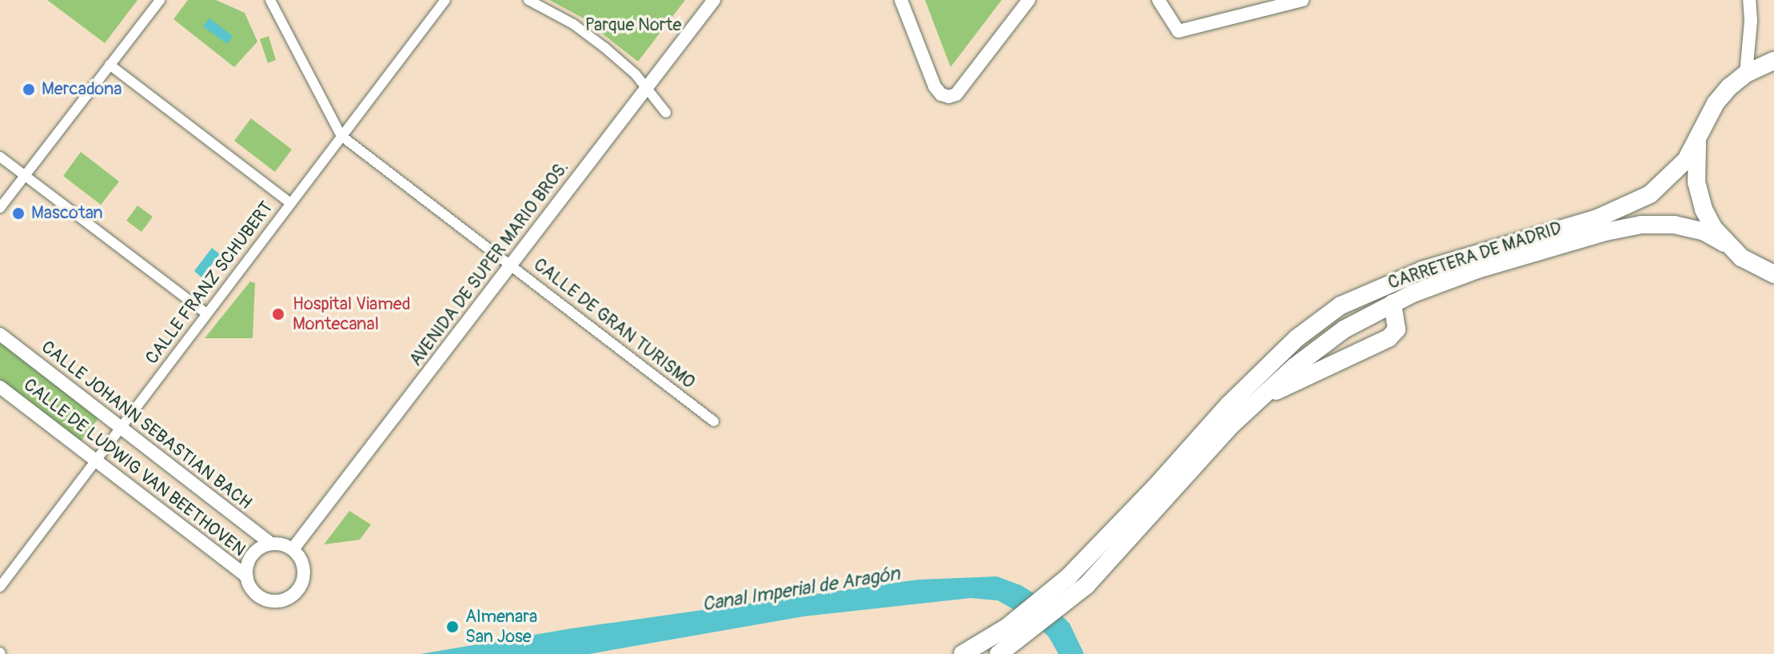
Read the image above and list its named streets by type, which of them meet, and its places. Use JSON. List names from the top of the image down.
{
  "streets": {
    "highway": ["CARRETERA DE MADRID"],
    "street": [
      "AVENIDA DE SUPER MARIO BROS.",
      "CALLE FRANZ SCHUBERT",
      "CALLE DE GRAN TURISMO",
      "CALLE JOHANN SEBASTIAN BACH",
      "CALLE DE LUDWIG VAN BEETHOVEN"
    ]
  },
  "crossings": [
    ["AVENIDA DE SUPER MARIO BROS.", "CALLE DE GRAN TURISMO"],
    ["AVENIDA DE SUPER MARIO BROS.", "CALLE JOHANN SEBASTIAN BACH"],
    ["AVENIDA DE SUPER MARIO BROS.", "CALLE DE LUDWIG VAN BEETHOVEN"],
    ["CALLE FRANZ SCHUBERT", "CALLE DE GRAN TURISMO"],
    ["CALLE FRANZ SCHUBERT", "CALLE JOHANN SEBASTIAN BACH"],
    ["CALLE FRANZ SCHUBERT", "CALLE DE LUDWIG VAN BEETHOVEN"],
    ["CALLE JOHANN SEBASTIAN BACH", "CALLE DE LUDWIG VAN BEETHOVEN"]
  ],
  "water": ["Canal Imperial de Aragón"],
  "parks": ["Parque Norte"],
  "places": [
    "Mercadona",
    "Mascotan",
    "Hospital Viamed Montecanal",
    "Almenara San Jose"
  ]
}
